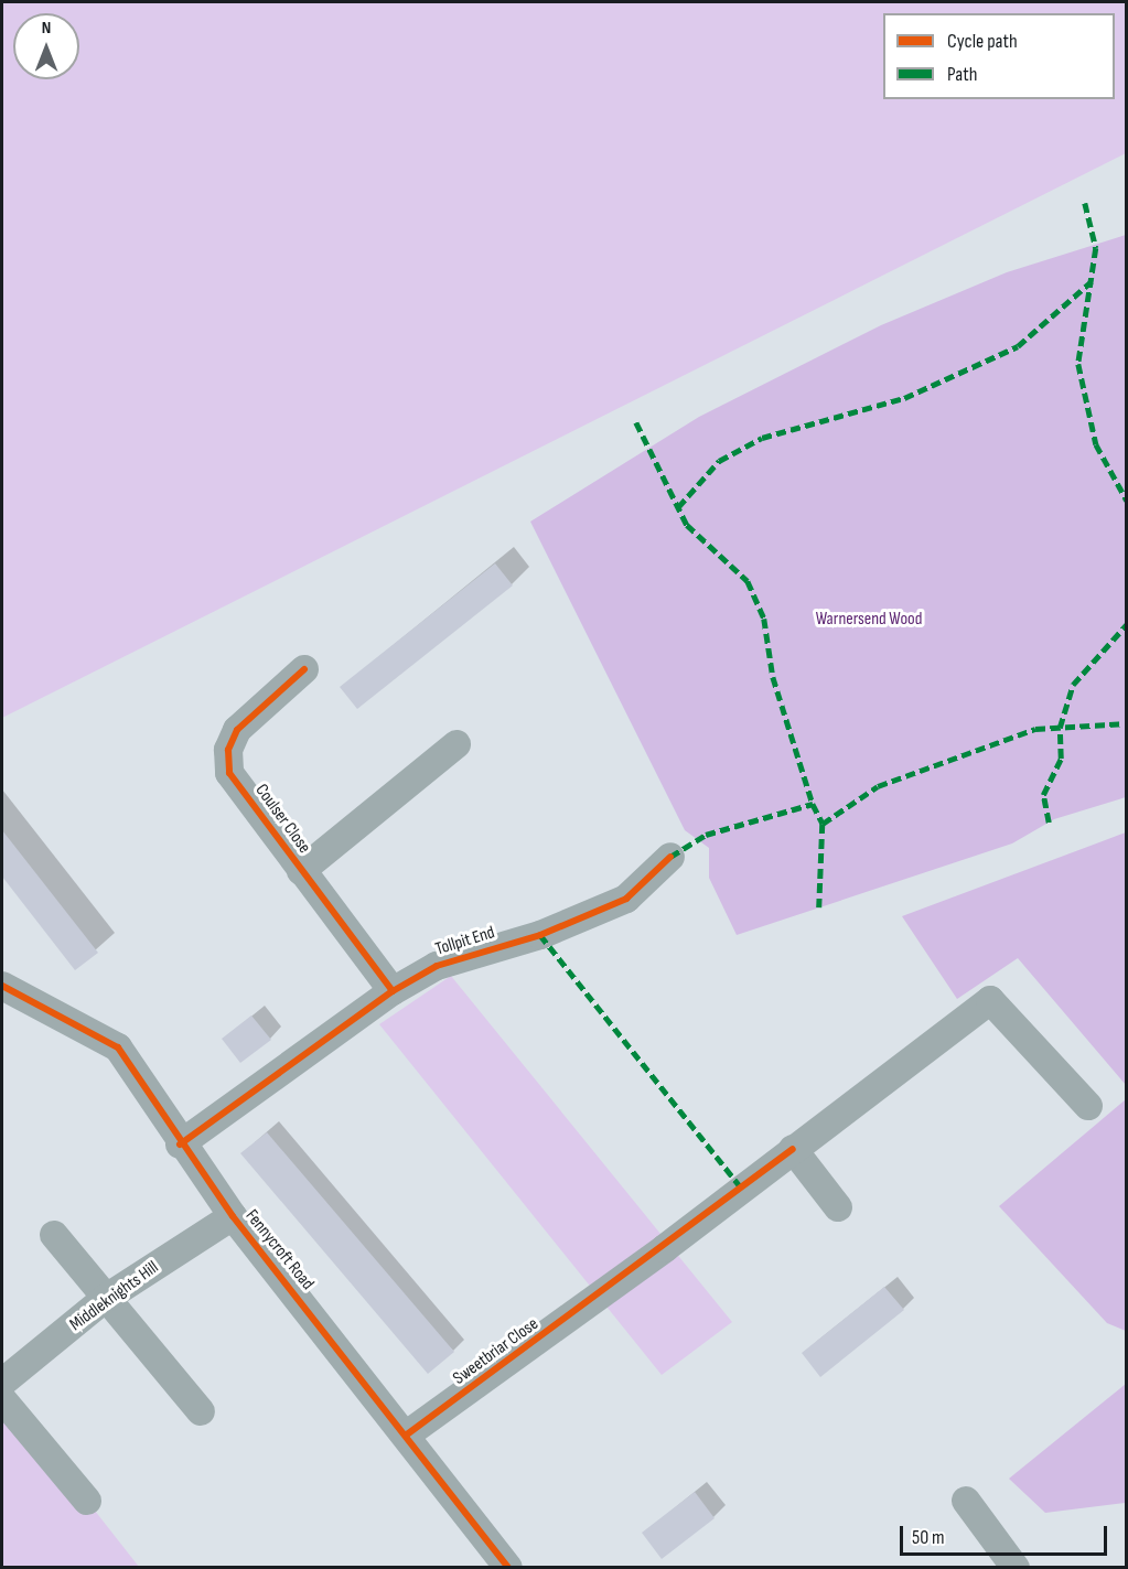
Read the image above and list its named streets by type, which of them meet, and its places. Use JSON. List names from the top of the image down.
{
  "streets": {
    "street": [
      "Coulser Close",
      "Tollpit End",
      "Fennycroft Road",
      "Middleknights Hill",
      "Sweetbriar Close"
    ]
  },
  "crossings": [
    ["Coulser Close", "Tollpit End"],
    ["Tollpit End", "Fennycroft Road"],
    ["Fennycroft Road", "Middleknights Hill"],
    ["Fennycroft Road", "Sweetbriar Close"]
  ],
  "parks": ["Warnersend Wood"],
  "legend": ["Cycle path", "Path"],
  "scale_bar": "50 m",
  "north": "top"
}
